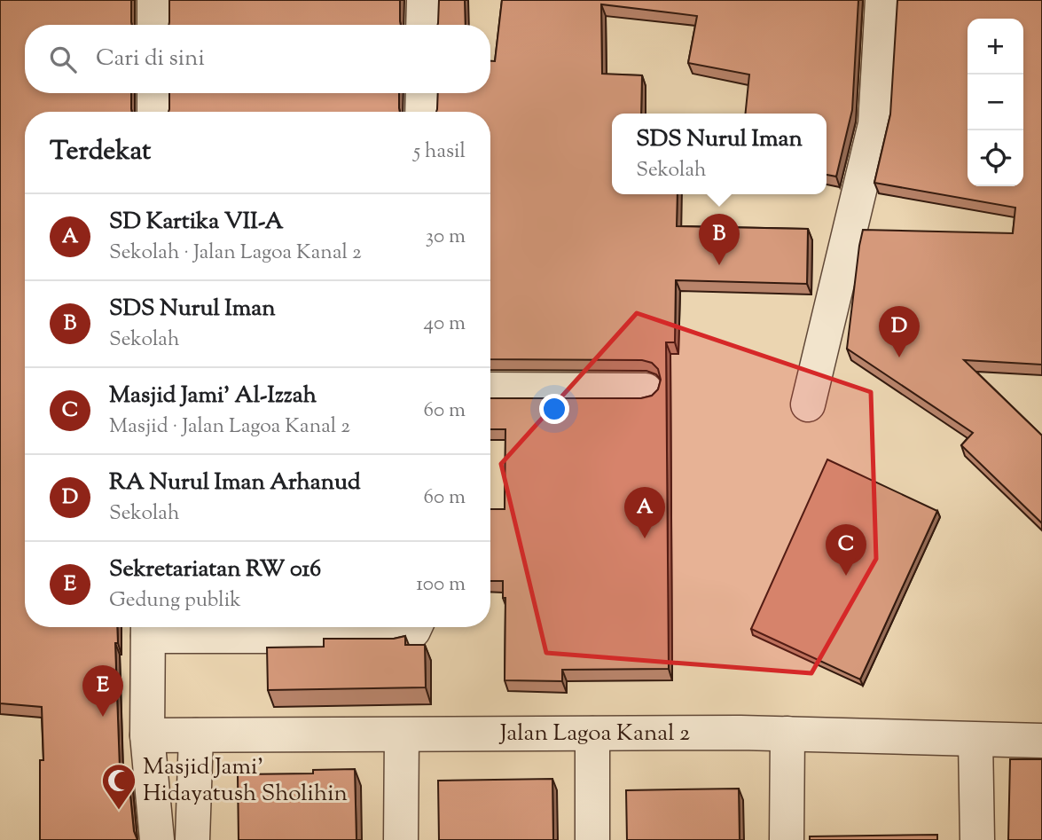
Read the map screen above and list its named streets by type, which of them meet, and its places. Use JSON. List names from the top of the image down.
{
  "streets": {
    "street": ["Jalan Lagoa Kanal 2"]
  },
  "places": {
    "mosque": ["Masjid Jami' Hidayatush Sholihin"]
  },
  "page": {
    "map_buttons": ["+", "−"],
    "search": "Cari di sini",
    "heading": ["Terdekat", "5 hasil"],
    "popup": ["SDS Nurul Iman", "Sekolah"],
    "list": [
      {
        "mark": "A",
        "name": "SD Kartika VII-A",
        "note": "Sekolah · Jalan Lagoa Kanal 2",
        "value": "30 m"
      },
      {
        "mark": "B",
        "name": "SDS Nurul Iman",
        "note": "Sekolah",
        "value": "40 m"
      },
      {
        "mark": "C",
        "name": "Masjid Jami' Al-Izzah",
        "note": "Masjid · Jalan Lagoa Kanal 2",
        "value": "60 m"
      },
      {
        "mark": "D",
        "name": "RA Nurul Iman Arhanud",
        "note": "Sekolah",
        "value": "60 m"
      },
      {
        "mark": "E",
        "name": "Sekretariatan RW 016",
        "note": "Gedung publik",
        "value": "100 m"
      }
    ],
    "pins": [
      "B",
      "D",
      "A",
      "C",
      "E"
    ]
  }
}
